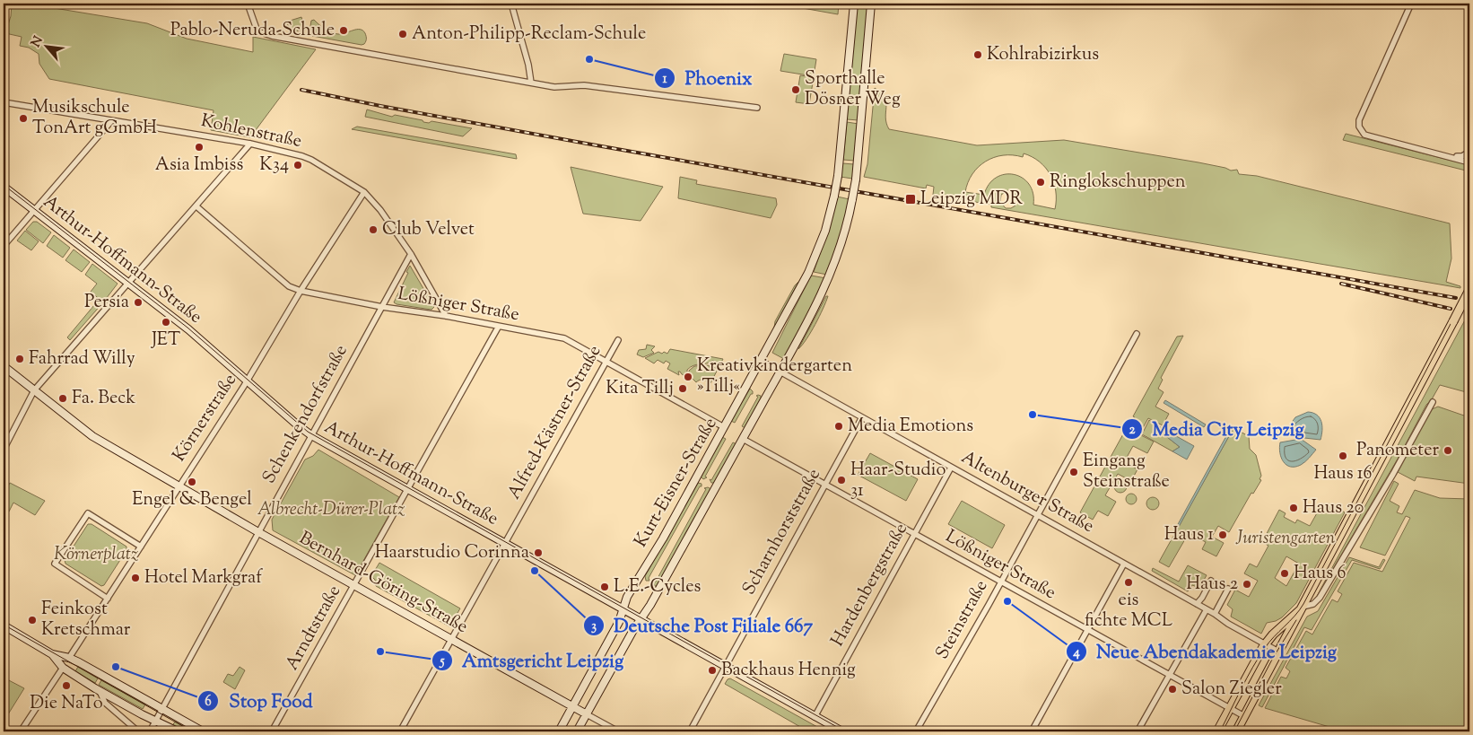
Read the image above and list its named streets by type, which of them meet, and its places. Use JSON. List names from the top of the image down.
{
  "streets": {
    "main road": ["Arthur-Hoffmann-Straße", "Kurt-Eisner-Straße", "Bernhard-Göring-Straße"],
    "street": [
      "Kohlenstraße",
      "Lößniger Straße",
      "Schenkendorfstraße",
      "Körnerstraße",
      "Alfred-Kästner-Straße",
      "Altenburger Straße",
      "Scharnhorststraße",
      "Hardenbergstraße",
      "Steinstraße",
      "Arndtstraße"
    ]
  },
  "crossings": [
    ["Kohlenstraße", "Lößniger Straße"],
    ["Kohlenstraße", "Schenkendorfstraße"],
    ["Kohlenstraße", "Körnerstraße"],
    ["Arthur-Hoffmann-Straße", "Schenkendorfstraße"],
    ["Arthur-Hoffmann-Straße", "Körnerstraße"],
    ["Arthur-Hoffmann-Straße", "Alfred-Kästner-Straße"],
    ["Arthur-Hoffmann-Straße", "Kurt-Eisner-Straße"],
    ["Arthur-Hoffmann-Straße", "Scharnhorststraße"],
    ["Arthur-Hoffmann-Straße", "Hardenbergstraße"],
    ["Arthur-Hoffmann-Straße", "Arndtstraße"],
    ["Lößniger Straße", "Schenkendorfstraße"],
    ["Lößniger Straße", "Körnerstraße"],
    ["Lößniger Straße", "Alfred-Kästner-Straße"],
    ["Lößniger Straße", "Kurt-Eisner-Straße"],
    ["Lößniger Straße", "Scharnhorststraße"],
    ["Lößniger Straße", "Hardenbergstraße"],
    ["Lößniger Straße", "Steinstraße"],
    ["Lößniger Straße", "Arndtstraße"],
    ["Schenkendorfstraße", "Bernhard-Göring-Straße"],
    ["Körnerstraße", "Bernhard-Göring-Straße"],
    ["Alfred-Kästner-Straße", "Bernhard-Göring-Straße"],
    ["Kurt-Eisner-Straße", "Altenburger Straße"],
    ["Kurt-Eisner-Straße", "Bernhard-Göring-Straße"],
    ["Altenburger Straße", "Scharnhorststraße"],
    ["Altenburger Straße", "Hardenbergstraße"],
    ["Altenburger Straße", "Steinstraße"],
    ["Bernhard-Göring-Straße", "Arndtstraße"]
  ],
  "parks": ["Albrecht-Dürer-Platz", "Juristengarten", "Körnerplatz"],
  "places": {
    "other": [
      "Pablo-Neruda-Schule",
      "Anton-Philipp-Reclam-Schule",
      "Kohlrabizirkus",
      "Phoenix",
      "Sporthalle Dösner Weg",
      "Musikschule TonArt gGmbH",
      "Asia Imbiss",
      "K34",
      "Ringlokschuppen",
      "Club Velvet",
      "Persia",
      "JET",
      "Fahrrad Willy",
      "Kreativkindergarten »Tillj«",
      "Kita Tillj",
      "Fa. Beck",
      "Media City Leipzig",
      "Media Emotions",
      "Panometer",
      "Haus 16",
      "Eingang Steinstraße",
      "Haar-Studio 31",
      "Engel & Bengel",
      "Haus 20",
      "Haus 1",
      "Haarstudio Corinna",
      "Deutsche Post Filiale 667",
      "Haus 6",
      "Hotel Markgraf",
      "eis fichte MCL",
      "Haus 2",
      "L.E.-Cycles",
      "Neue Abendakademie Leipzig",
      "Feinkost Kretschmar",
      "Amtsgericht Leipzig",
      "Stop Food",
      "Backhaus Hennig",
      "Die NaTo",
      "Salon Ziegler"
    ],
    "transit": ["Leipzig MDR"]
  },
  "north": "top left"
}
